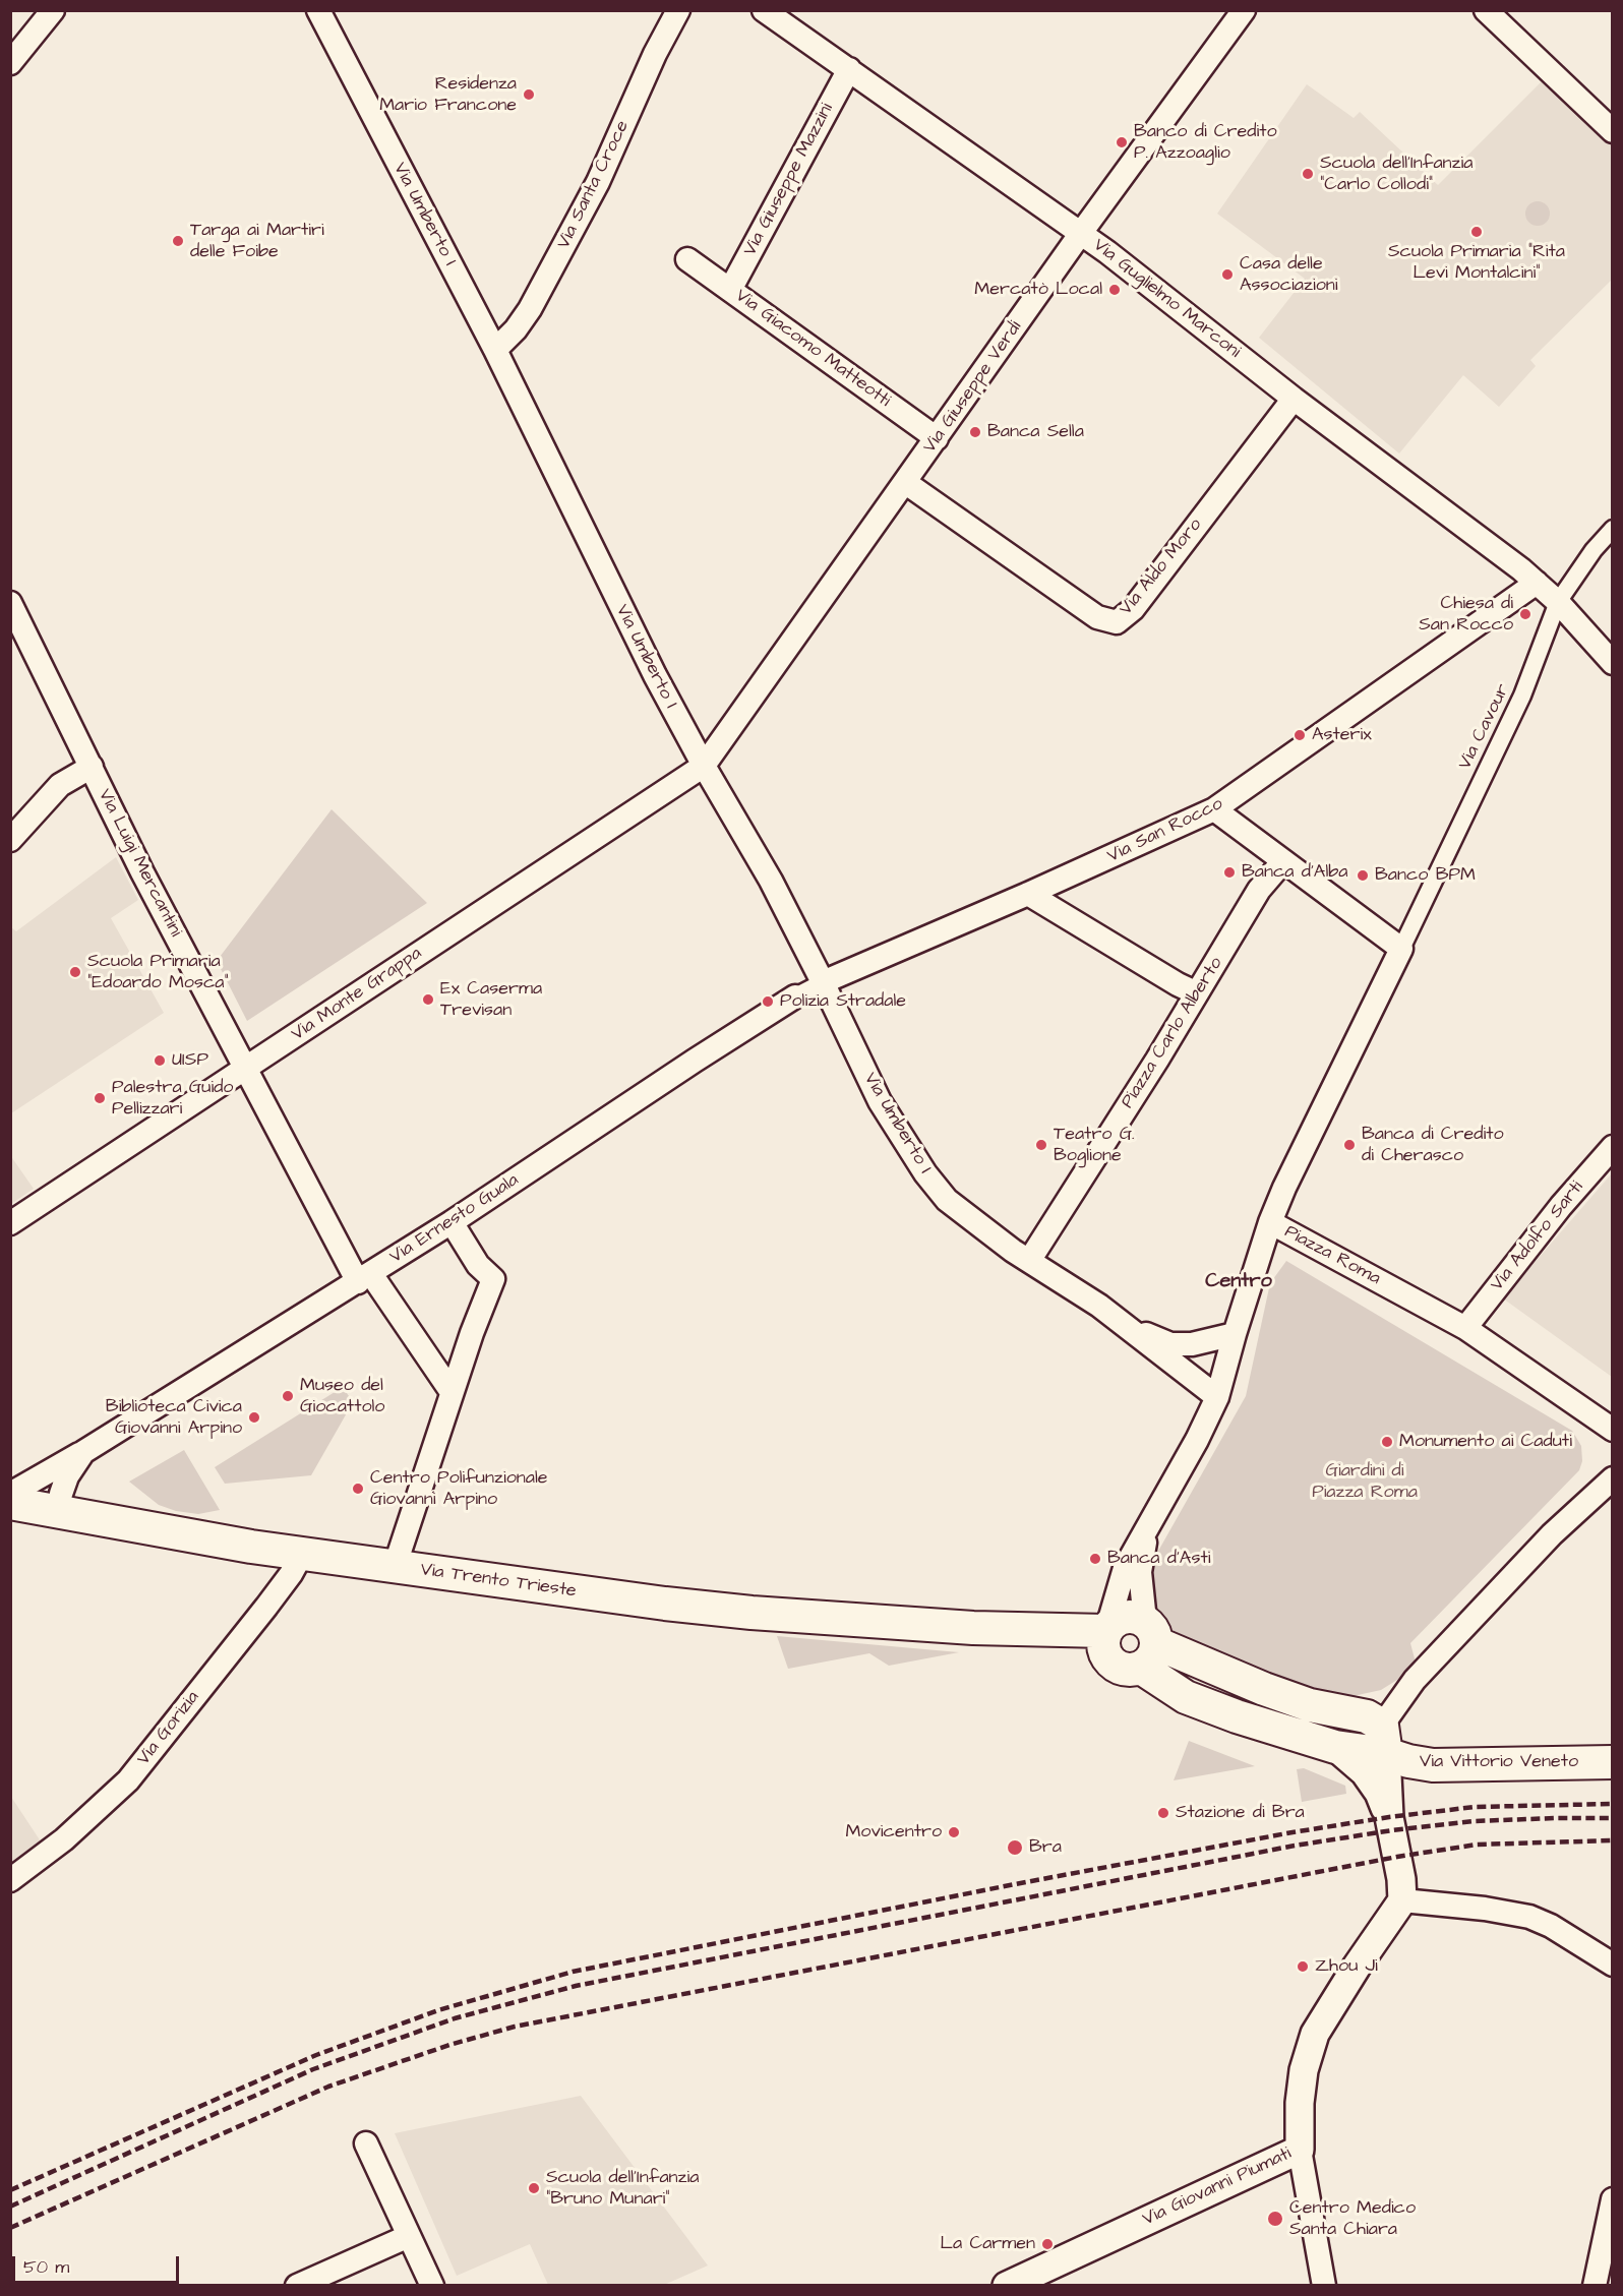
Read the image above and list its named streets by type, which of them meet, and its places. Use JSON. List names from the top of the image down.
{
  "streets": {
    "main road": ["Via Trento Trieste", "Via Vittorio Veneto"],
    "street": [
      "Via Giuseppe Mazzini",
      "Via Santa Croce",
      "Via Umberto I",
      "Via Guglielmo Marconi",
      "Via Giacomo Matteotti",
      "Via Giuseppe Verdi",
      "Via Aldo Moro",
      "Via Cavour",
      "Via San Rocco",
      "Via Luigi Mercantini",
      "Via Monte Grappa",
      "Piazza Carlo Alberto",
      "Via Ernesto Guala",
      "Via Adolfo Sarti",
      "Piazza Roma",
      "Via Gorizia",
      "Via Giovanni Piumati"
    ]
  },
  "crossings": [
    ["Via Giuseppe Mazzini", "Via Guglielmo Marconi"],
    ["Via Giuseppe Mazzini", "Via Giacomo Matteotti"],
    ["Via Santa Croce", "Via Umberto I"],
    ["Via Umberto I", "Via Giuseppe Verdi"],
    ["Via Umberto I", "Via San Rocco"],
    ["Via Umberto I", "Via Monte Grappa"],
    ["Via Umberto I", "Piazza Carlo Alberto"],
    ["Via Umberto I", "Via Ernesto Guala"],
    ["Via Guglielmo Marconi", "Via Giuseppe Verdi"],
    ["Via Guglielmo Marconi", "Via Aldo Moro"],
    ["Via Guglielmo Marconi", "Via Cavour"],
    ["Via Guglielmo Marconi", "Via San Rocco"],
    ["Via Giacomo Matteotti", "Via Giuseppe Verdi"],
    ["Via Giuseppe Verdi", "Via Aldo Moro"],
    ["Via Giuseppe Verdi", "Via Monte Grappa"],
    ["Via San Rocco", "Via Ernesto Guala"],
    ["Via Luigi Mercantini", "Via Monte Grappa"],
    ["Via Luigi Mercantini", "Via Ernesto Guala"],
    ["Via Ernesto Guala", "Via Trento Trieste"],
    ["Via Adolfo Sarti", "Piazza Roma"],
    ["Piazza Roma", "Via Trento Trieste"],
    ["Via Trento Trieste", "Via Gorizia"]
  ],
  "districts": ["Centro"],
  "parks": ["Giardini di Piazza Roma"],
  "places": [
    "Residenza Mario Francone",
    "Banco di Credito P. Azzoaglio",
    "Scuola dell'Infanzia \"Carlo Collodi\"",
    "Scuola Primaria \"Rita Levi Montalcini\"",
    "Targa ai Martiri delle Foibe",
    "Casa delle Associazioni",
    "Mercatò Local",
    "Banca Sella",
    "Chiesa di San Rocco",
    "Asterix",
    "Banca d'Alba",
    "Banco BPM",
    "Scuola Primaria \"Edoardo Mosca\"",
    "Ex Caserma Trevisan",
    "Polizia Stradale",
    "UISP",
    "Palestra Guido Pellizzari",
    "Teatro G. Boglione",
    "Banca di Credito di Cherasco",
    "Museo del Giocattolo",
    "Biblioteca Civica Giovanni Arpino",
    "Monumento ai Caduti",
    "Centro Polifunzionale Giovanni Arpino",
    "Banca d'Asti",
    "Stazione di Bra",
    "Movicentro",
    "Bra",
    "Zhou Ji",
    "Scuola dell'Infanzia \"Bruno Munari\"",
    "Centro Medico Santa Chiara",
    "La Carmen"
  ],
  "scale_bar": "50 m"
}
